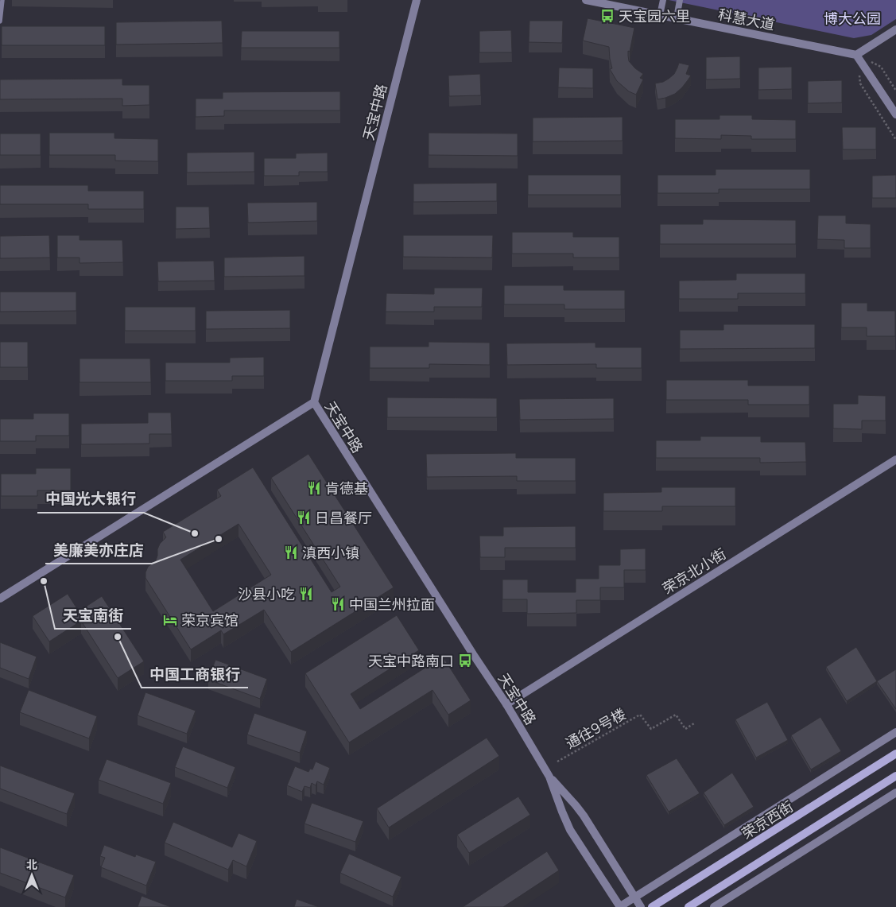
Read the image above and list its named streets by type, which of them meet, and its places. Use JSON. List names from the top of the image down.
{
  "streets": {
    "main road": ["荣京西街"],
    "street": ["科慧大道", "天宝中路", "荣京北小街"],
    "path": ["通往9号楼"]
  },
  "crossings": [
    ["天宝中路", "荣京北小街"]
  ],
  "parks": ["博大公园"],
  "places": {
    "bus stop": ["天宝园六里", "天宝中路南口"],
    "restaurant": [
      "肯德基",
      "日昌餐厅",
      "滇西小镇",
      "沙县小吃",
      "中国兰州拉面"
    ],
    "other": [
      "中国光大银行",
      "美廉美亦庄店",
      "天宝南街",
      "中国工商银行"
    ],
    "hotel": ["荣京宾馆"]
  },
  "north": "top"
}
